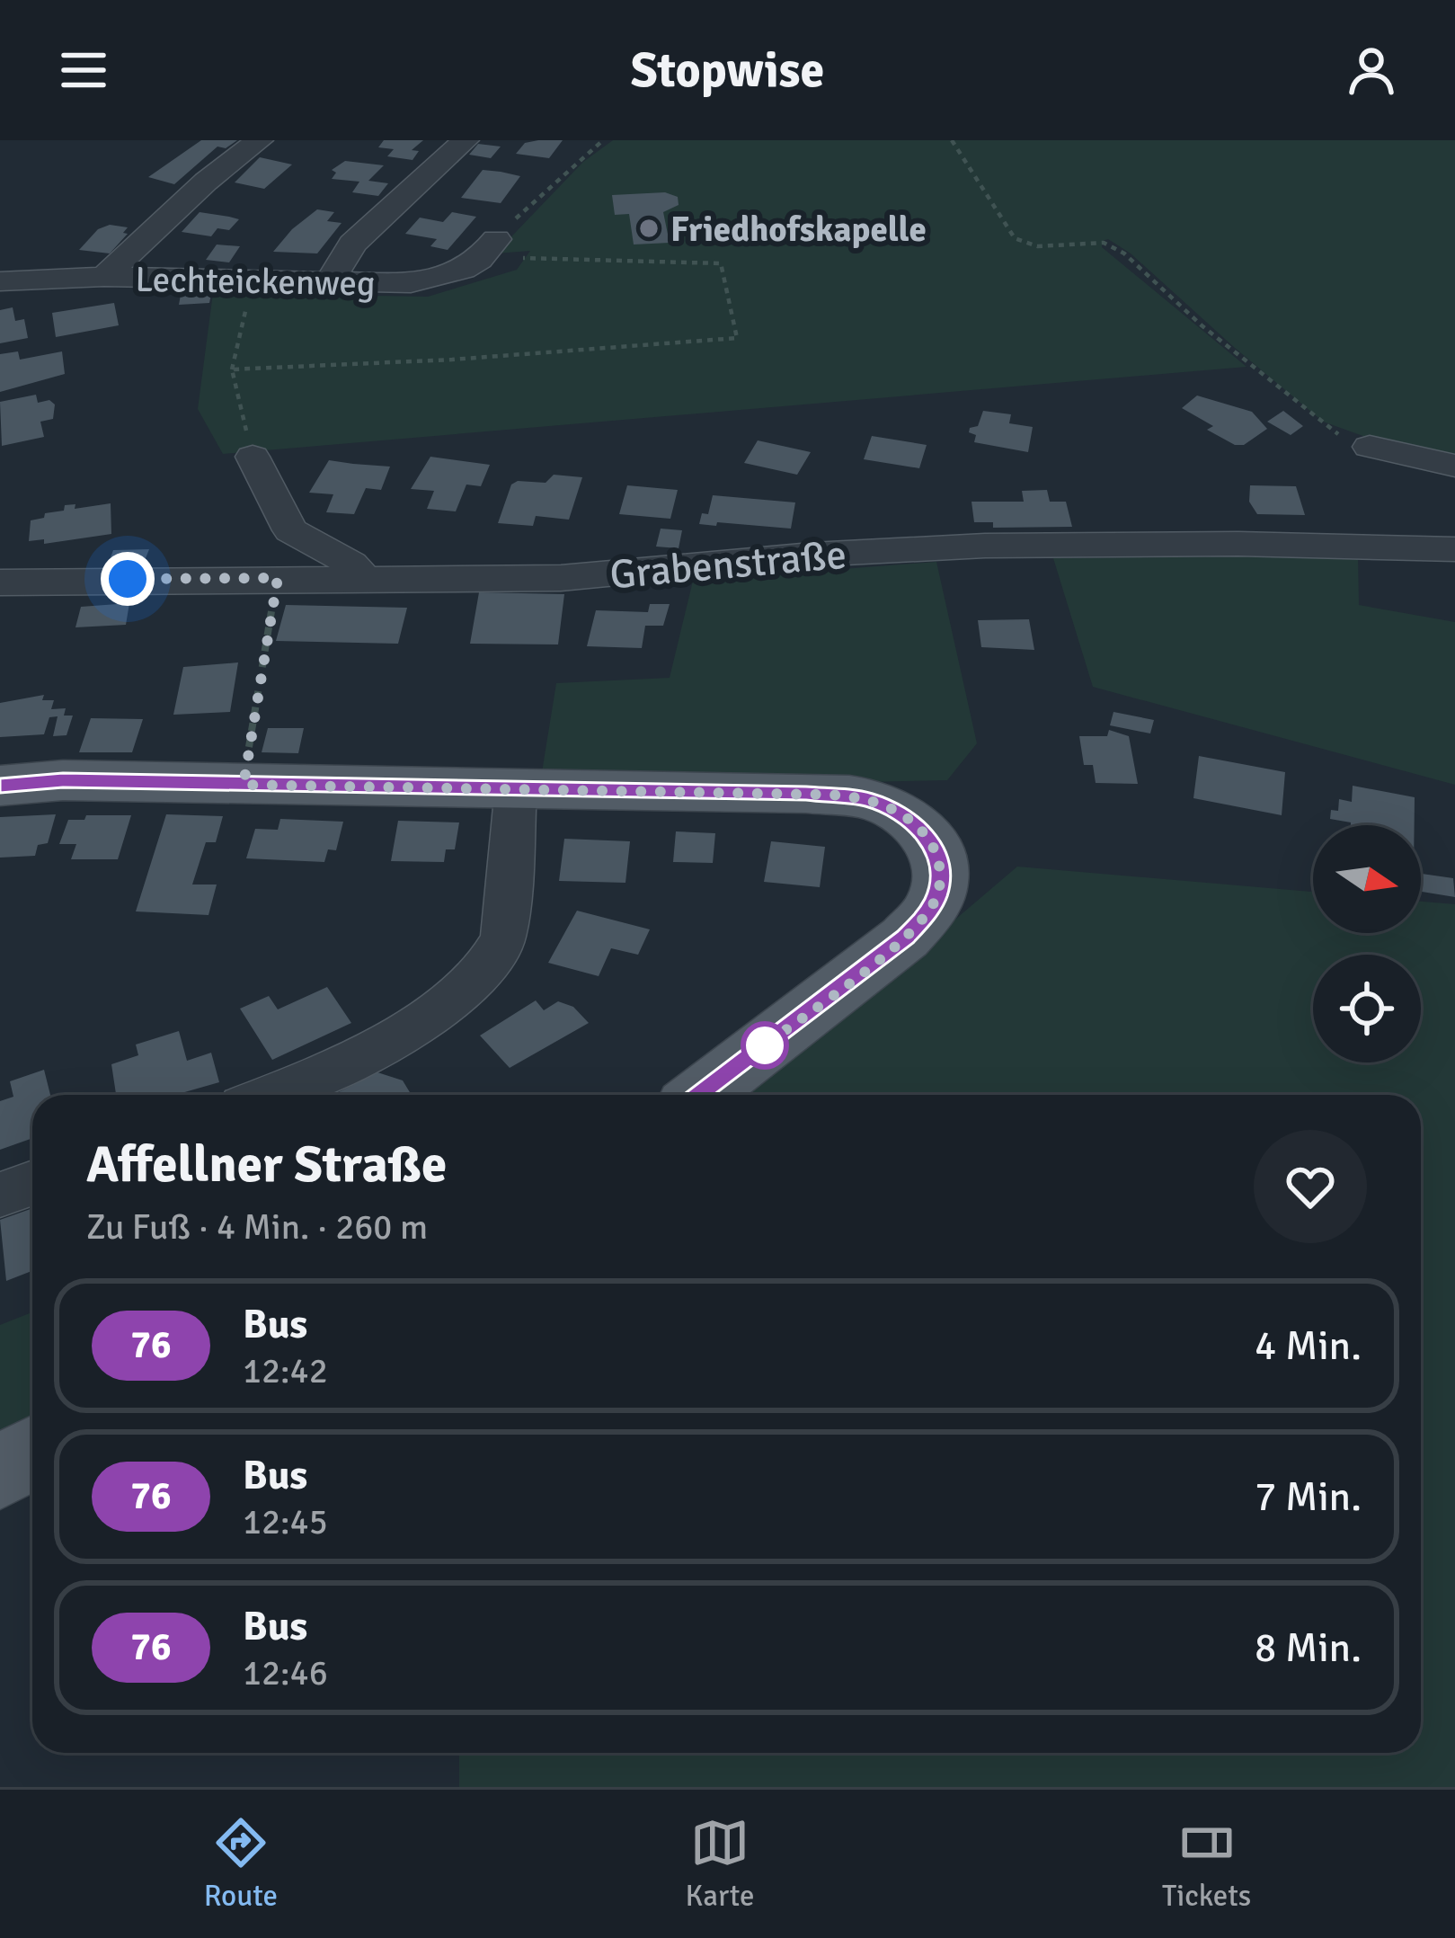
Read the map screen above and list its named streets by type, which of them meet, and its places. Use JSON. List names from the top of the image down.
{
  "streets": {
    "street": ["Lechteickenweg", "Grabenstraße"]
  },
  "places": ["Friedhofskapelle"],
  "lines": ["bus line 76"],
  "north": "right",
  "page": {
    "header": "Stopwise",
    "heading": ["Affellner Straße", "Zu Fuß · 4 Min. · 260 m"],
    "list": [
      {
        "mark": "76",
        "name": "Bus",
        "note": "12:42",
        "value": "4 Min."
      },
      {
        "mark": "76",
        "name": "Bus",
        "note": "12:45",
        "value": "7 Min."
      },
      {
        "mark": "76",
        "name": "Bus",
        "note": "12:46",
        "value": "8 Min."
      }
    ],
    "tabs": ["Route", "Karte", "Tickets"]
  }
}
